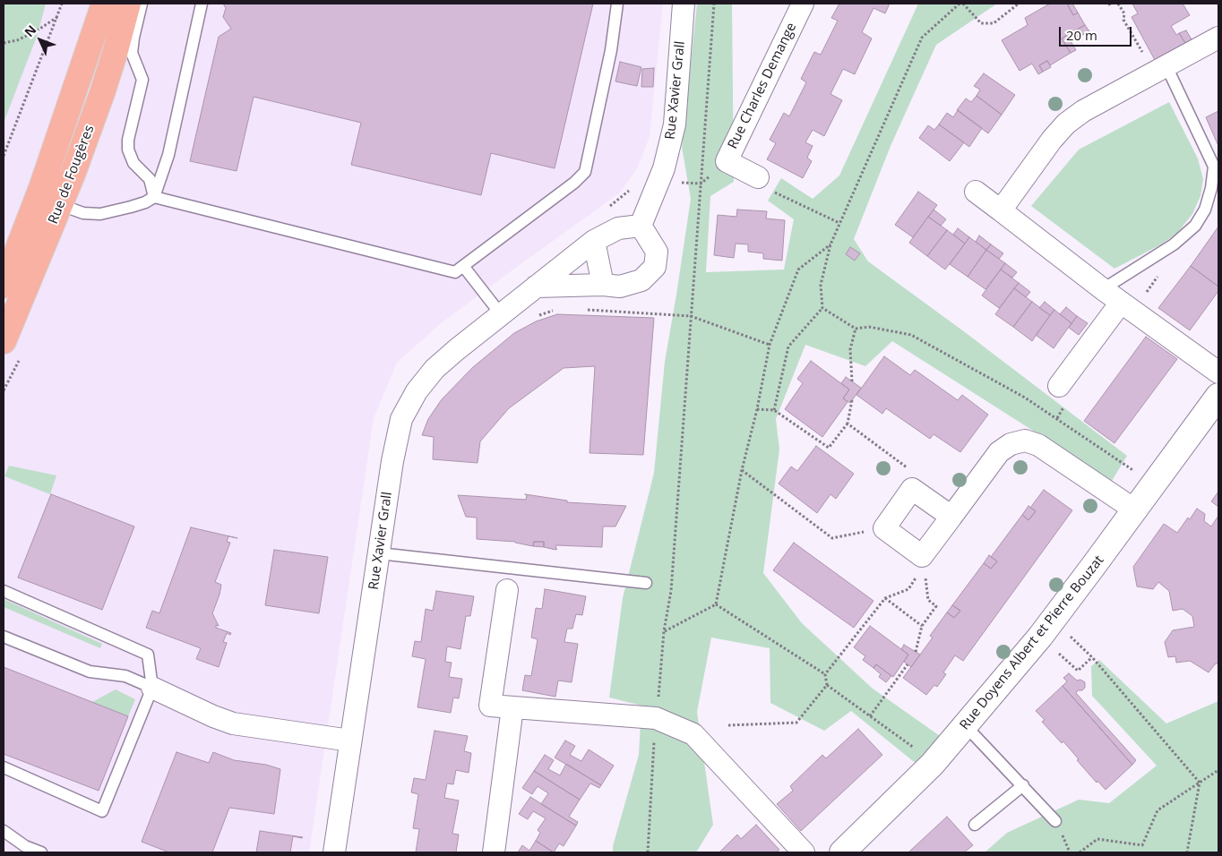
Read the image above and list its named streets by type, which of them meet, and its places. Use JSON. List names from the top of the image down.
{
  "streets": {
    "main road": ["Rue de Fougères"],
    "street": ["Rue Charles Demange", "Rue Xavier Grall", "Rue Doyens Albert et Pierre Bouzat"]
  },
  "scale_bar": "20 m",
  "north": "top left"
}
